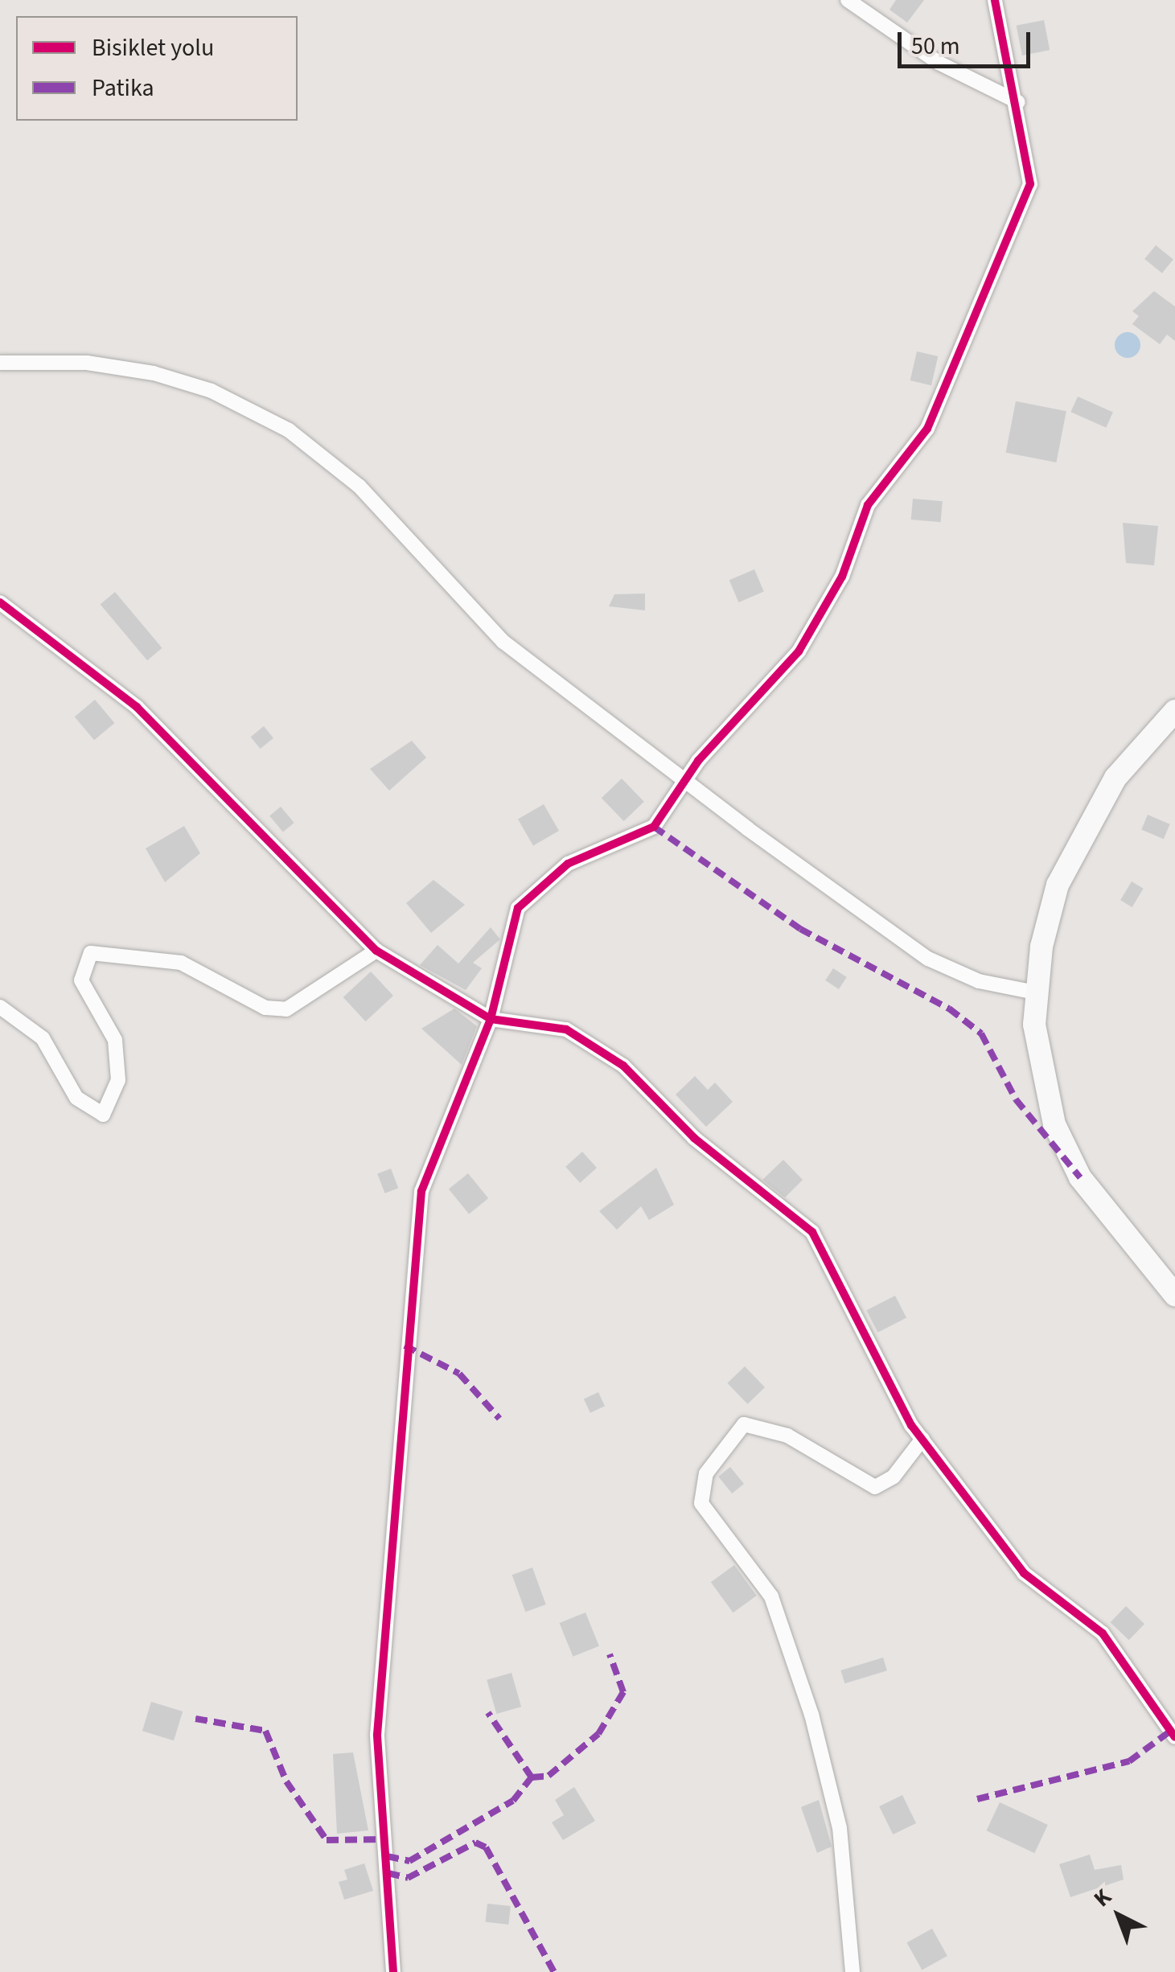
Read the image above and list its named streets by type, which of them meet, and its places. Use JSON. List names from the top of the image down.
{
  "legend": ["Bisiklet yolu", "Patika"],
  "scale_bar": "50 m",
  "north": "top left"
}
